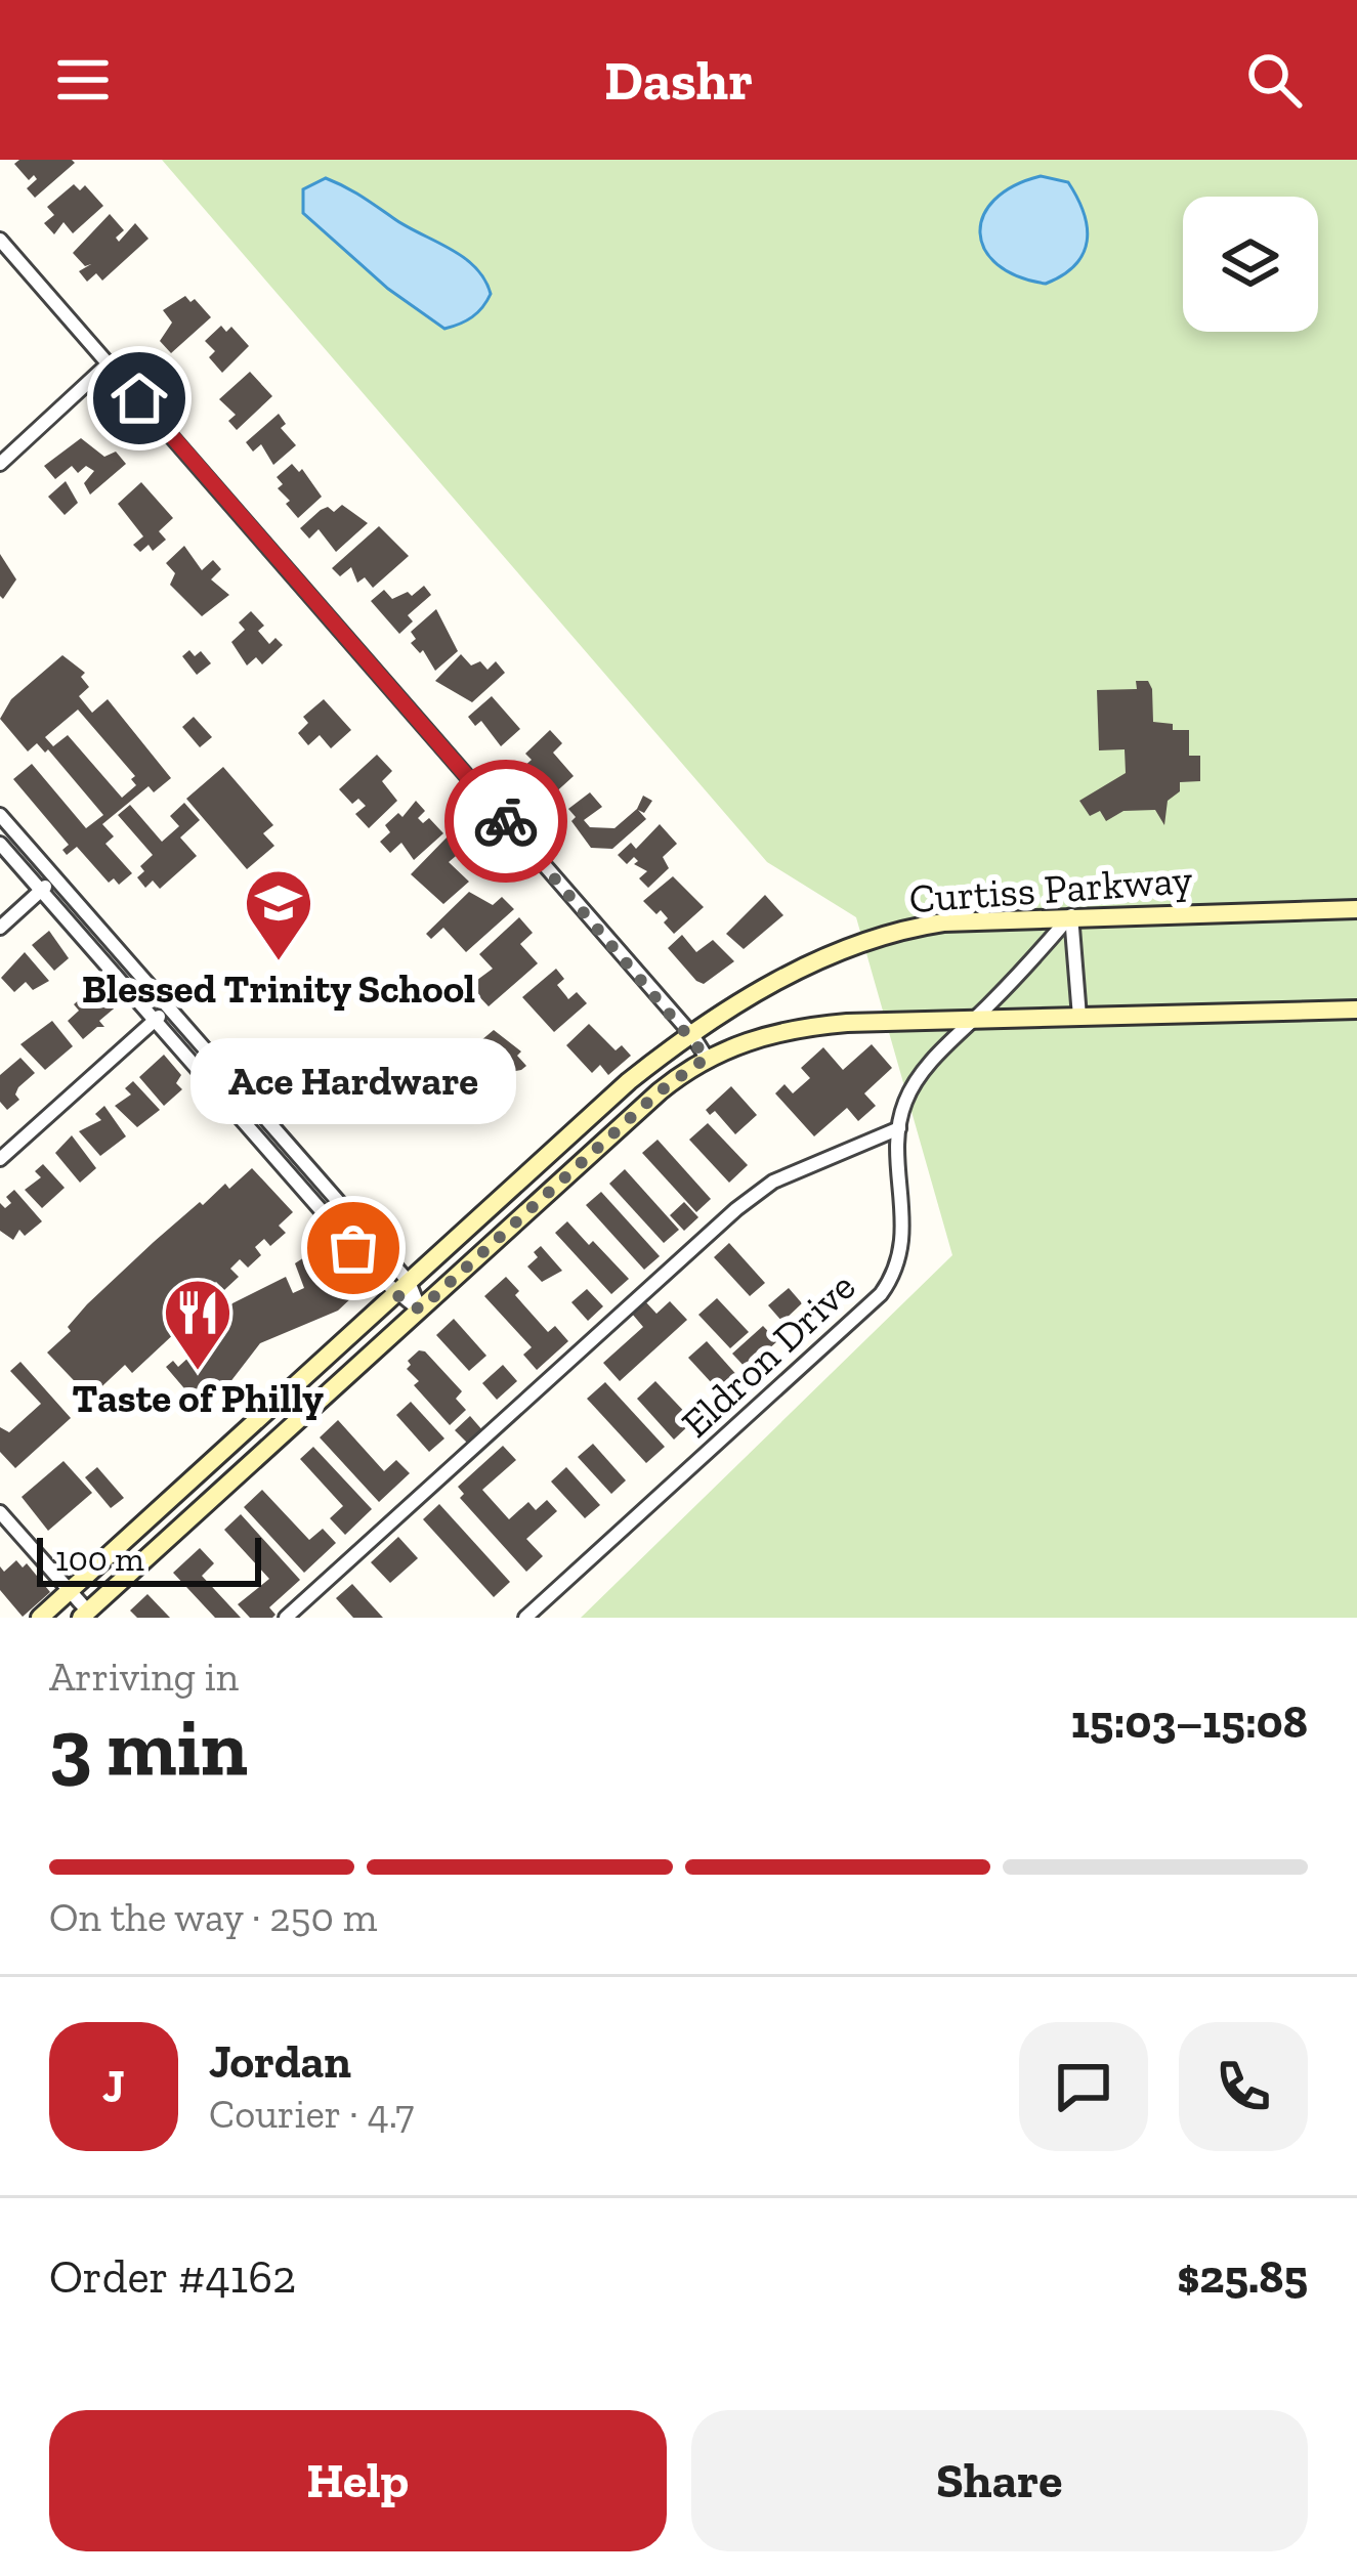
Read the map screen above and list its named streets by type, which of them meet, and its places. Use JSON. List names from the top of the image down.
{
  "streets": {
    "main road": ["Curtiss Parkway"],
    "street": ["Eldron Drive"]
  },
  "crossings": [
    ["Curtiss Parkway", "Eldron Drive"]
  ],
  "places": {
    "school or university": ["Blessed Trinity School"],
    "other": ["Ace Hardware"],
    "restaurant": ["Taste of Philly"]
  },
  "scale_bar": "100 m",
  "page": {
    "header": "Dashr",
    "bubble": "Ace Hardware",
    "scale": "100 m",
    "heading": ["3 min", "Arriving in", "15:03–15:08"],
    "panel": [
      "Jordan",
      "Courier · 4.7",
      "Order #4162",
      "$25.85"
    ],
    "bar": "On the way · 250 m",
    "round": "J",
    "buttons": ["Help", "Share"]
  }
}
